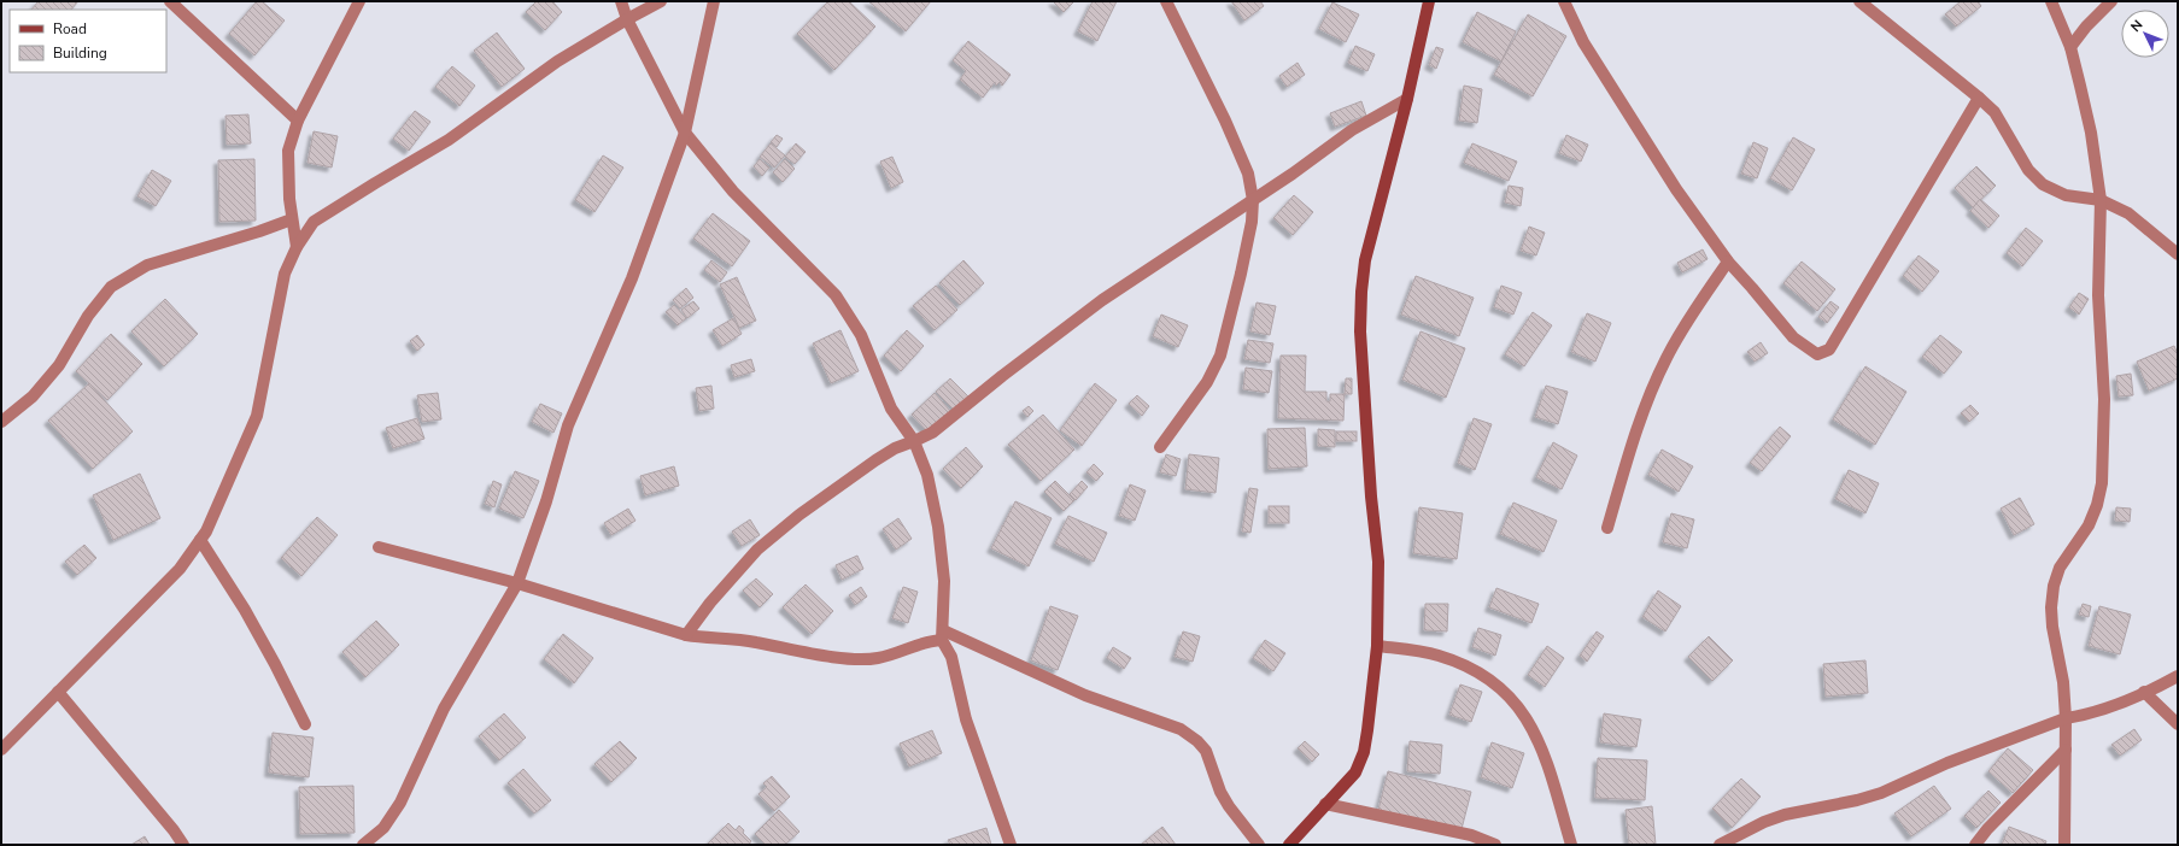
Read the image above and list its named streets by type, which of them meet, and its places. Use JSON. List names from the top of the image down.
{
  "legend": ["Road", "Building"],
  "north": "top left"
}
